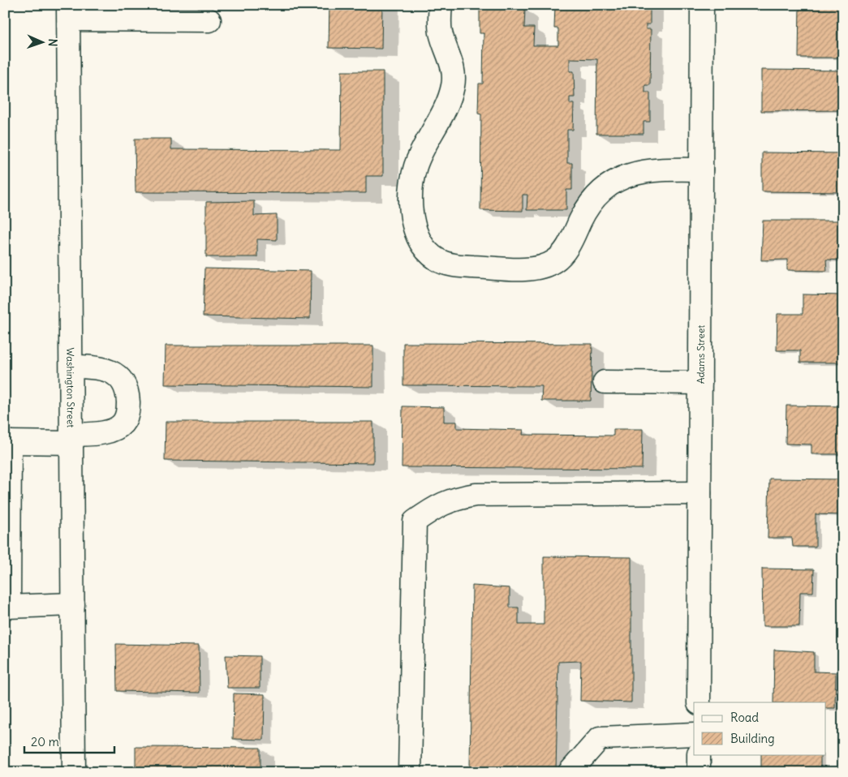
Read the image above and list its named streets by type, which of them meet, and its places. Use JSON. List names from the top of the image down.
{
  "streets": {
    "street": ["Adams Street", "Washington Street"]
  },
  "legend": ["Road", "Building"],
  "scale_bar": "20 m",
  "north": "right"
}
